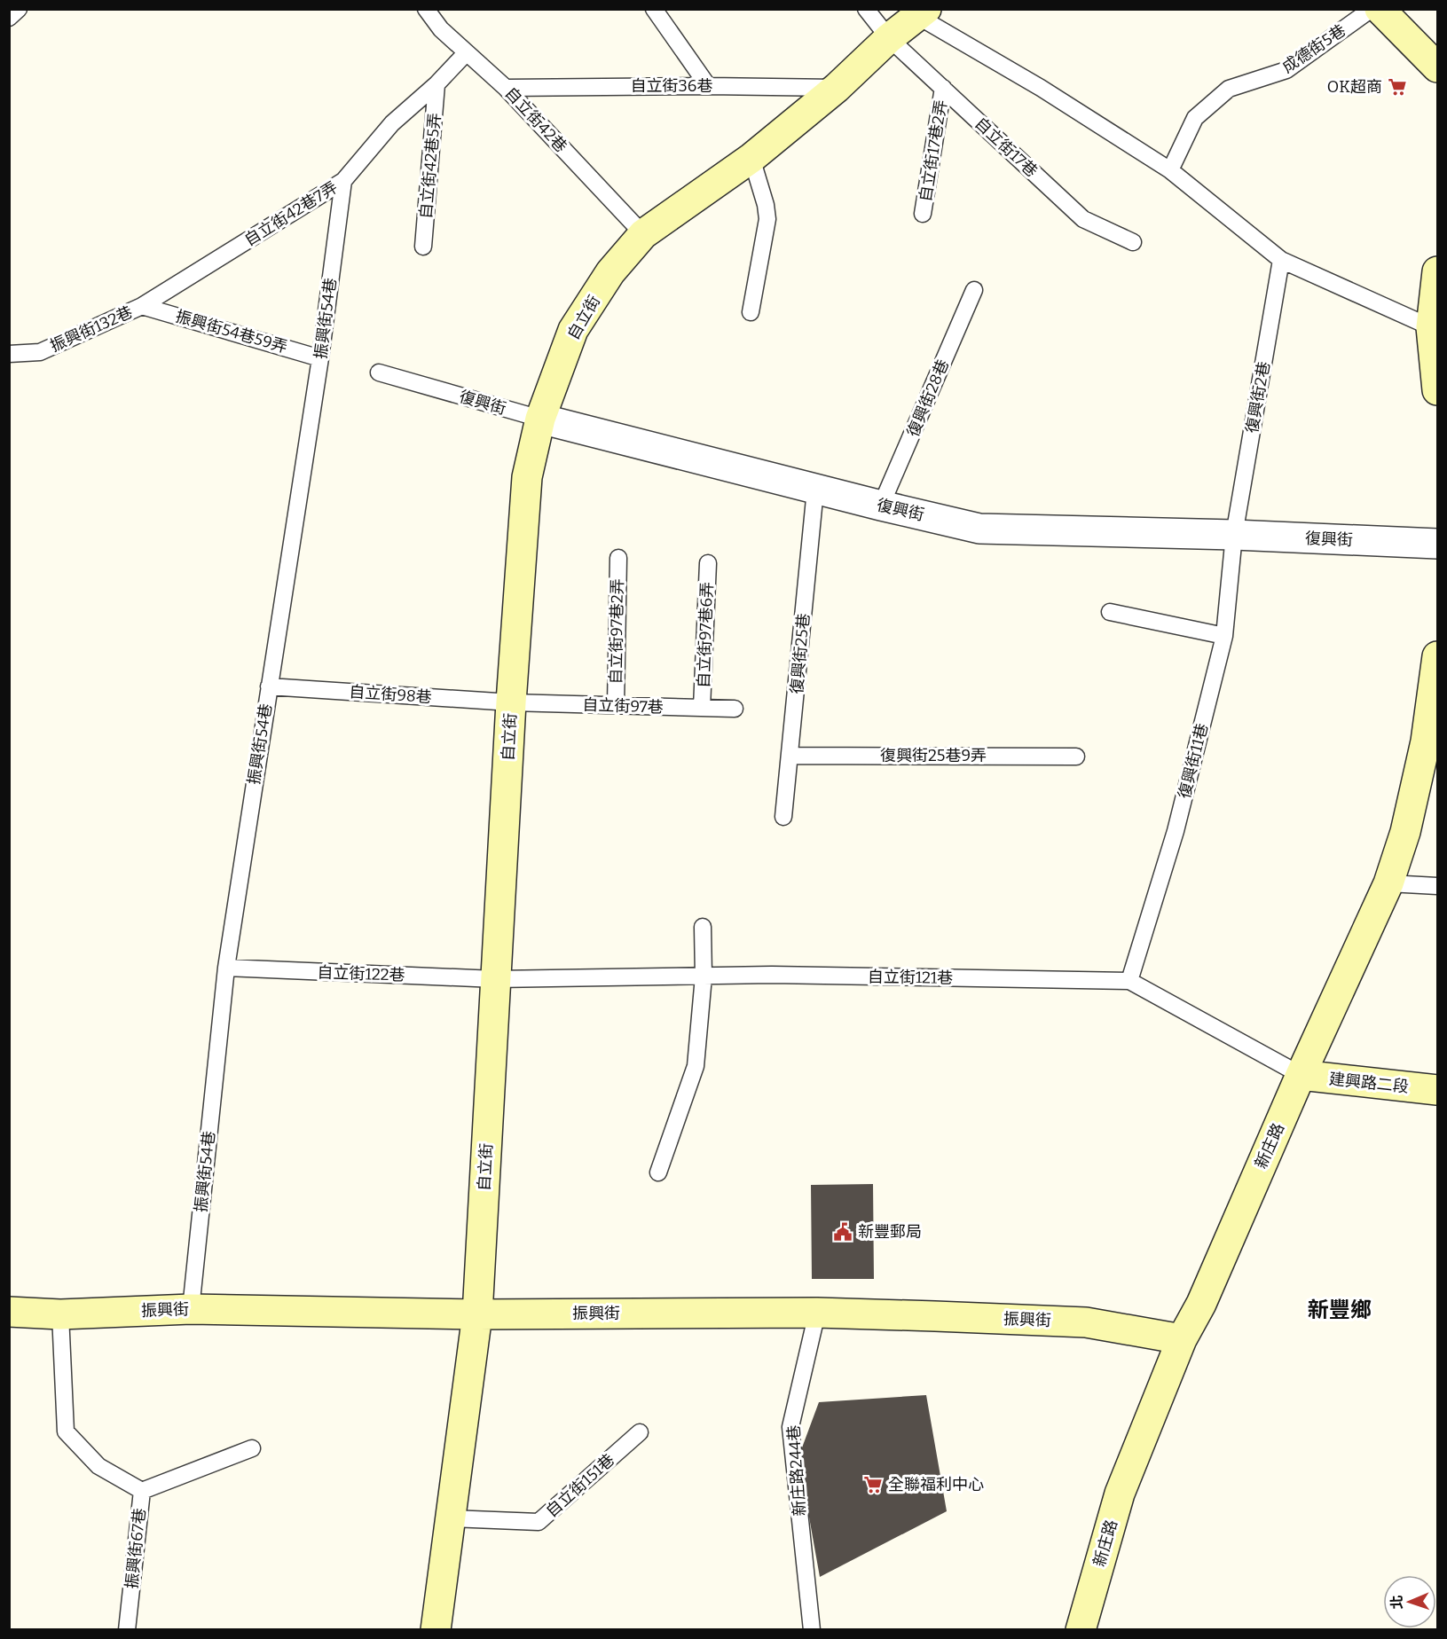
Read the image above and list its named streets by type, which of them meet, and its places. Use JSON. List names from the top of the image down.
{
  "streets": {
    "street": [
      "自立街",
      "復興街",
      "建興路二段",
      "新庄路",
      "振興街"
    ],
    "lane": [
      "成德街5巷",
      "自立街36巷",
      "自立街42巷",
      "自立街17巷",
      "自立街17巷2弄",
      "自立街42巷5弄",
      "自立街42巷7弄",
      "振興街54巷",
      "振興街132巷",
      "振興街54巷59弄",
      "復興街2巷",
      "復興街28巷",
      "自立街97巷2弄",
      "自立街97巷6弄",
      "復興街25巷",
      "自立街98巷",
      "自立街97巷",
      "復興街25巷9弄",
      "復興街11巷",
      "自立街122巷",
      "自立街121巷",
      "新庄路244巷",
      "自立街151巷",
      "振興街67巷"
    ]
  },
  "crossings": [
    ["自立街36巷", "自立街42巷"],
    ["自立街36巷", "自立街"],
    ["自立街42巷", "自立街42巷7弄"],
    ["自立街42巷", "自立街"],
    ["自立街17巷", "自立街17巷2弄"],
    ["自立街17巷", "自立街"],
    ["自立街42巷5弄", "自立街42巷7弄"],
    ["自立街42巷7弄", "振興街54巷"],
    ["自立街42巷7弄", "振興街132巷"],
    ["自立街42巷7弄", "振興街54巷59弄"],
    ["自立街", "復興街"],
    ["自立街", "自立街98巷"],
    ["自立街", "自立街97巷"],
    ["自立街", "自立街122巷"],
    ["自立街", "自立街121巷"],
    ["自立街", "振興街"],
    ["自立街", "自立街151巷"],
    ["振興街54巷", "振興街54巷59弄"],
    ["振興街54巷", "自立街98巷"],
    ["振興街54巷", "自立街122巷"],
    ["振興街54巷", "振興街"],
    ["振興街132巷", "振興街54巷59弄"],
    ["復興街2巷", "復興街"],
    ["復興街2巷", "復興街11巷"],
    ["復興街28巷", "復興街"],
    ["復興街", "復興街25巷"],
    ["復興街", "復興街11巷"],
    ["自立街97巷2弄", "自立街97巷"],
    ["自立街97巷6弄", "自立街97巷"],
    ["復興街25巷", "復興街25巷9弄"],
    ["自立街98巷", "自立街97巷"],
    ["復興街11巷", "自立街121巷"],
    ["自立街122巷", "自立街121巷"],
    ["自立街121巷", "建興路二段"],
    ["自立街121巷", "新庄路"],
    ["建興路二段", "新庄路"],
    ["新庄路", "振興街"],
    ["振興街", "新庄路244巷"],
    ["振興街", "振興街67巷"]
  ],
  "districts": ["新豐鄉"],
  "places": {
    "supermarket": ["OK超商", "全聯福利中心"],
    "public building": ["新豐郵局"]
  },
  "north": "left"
}
